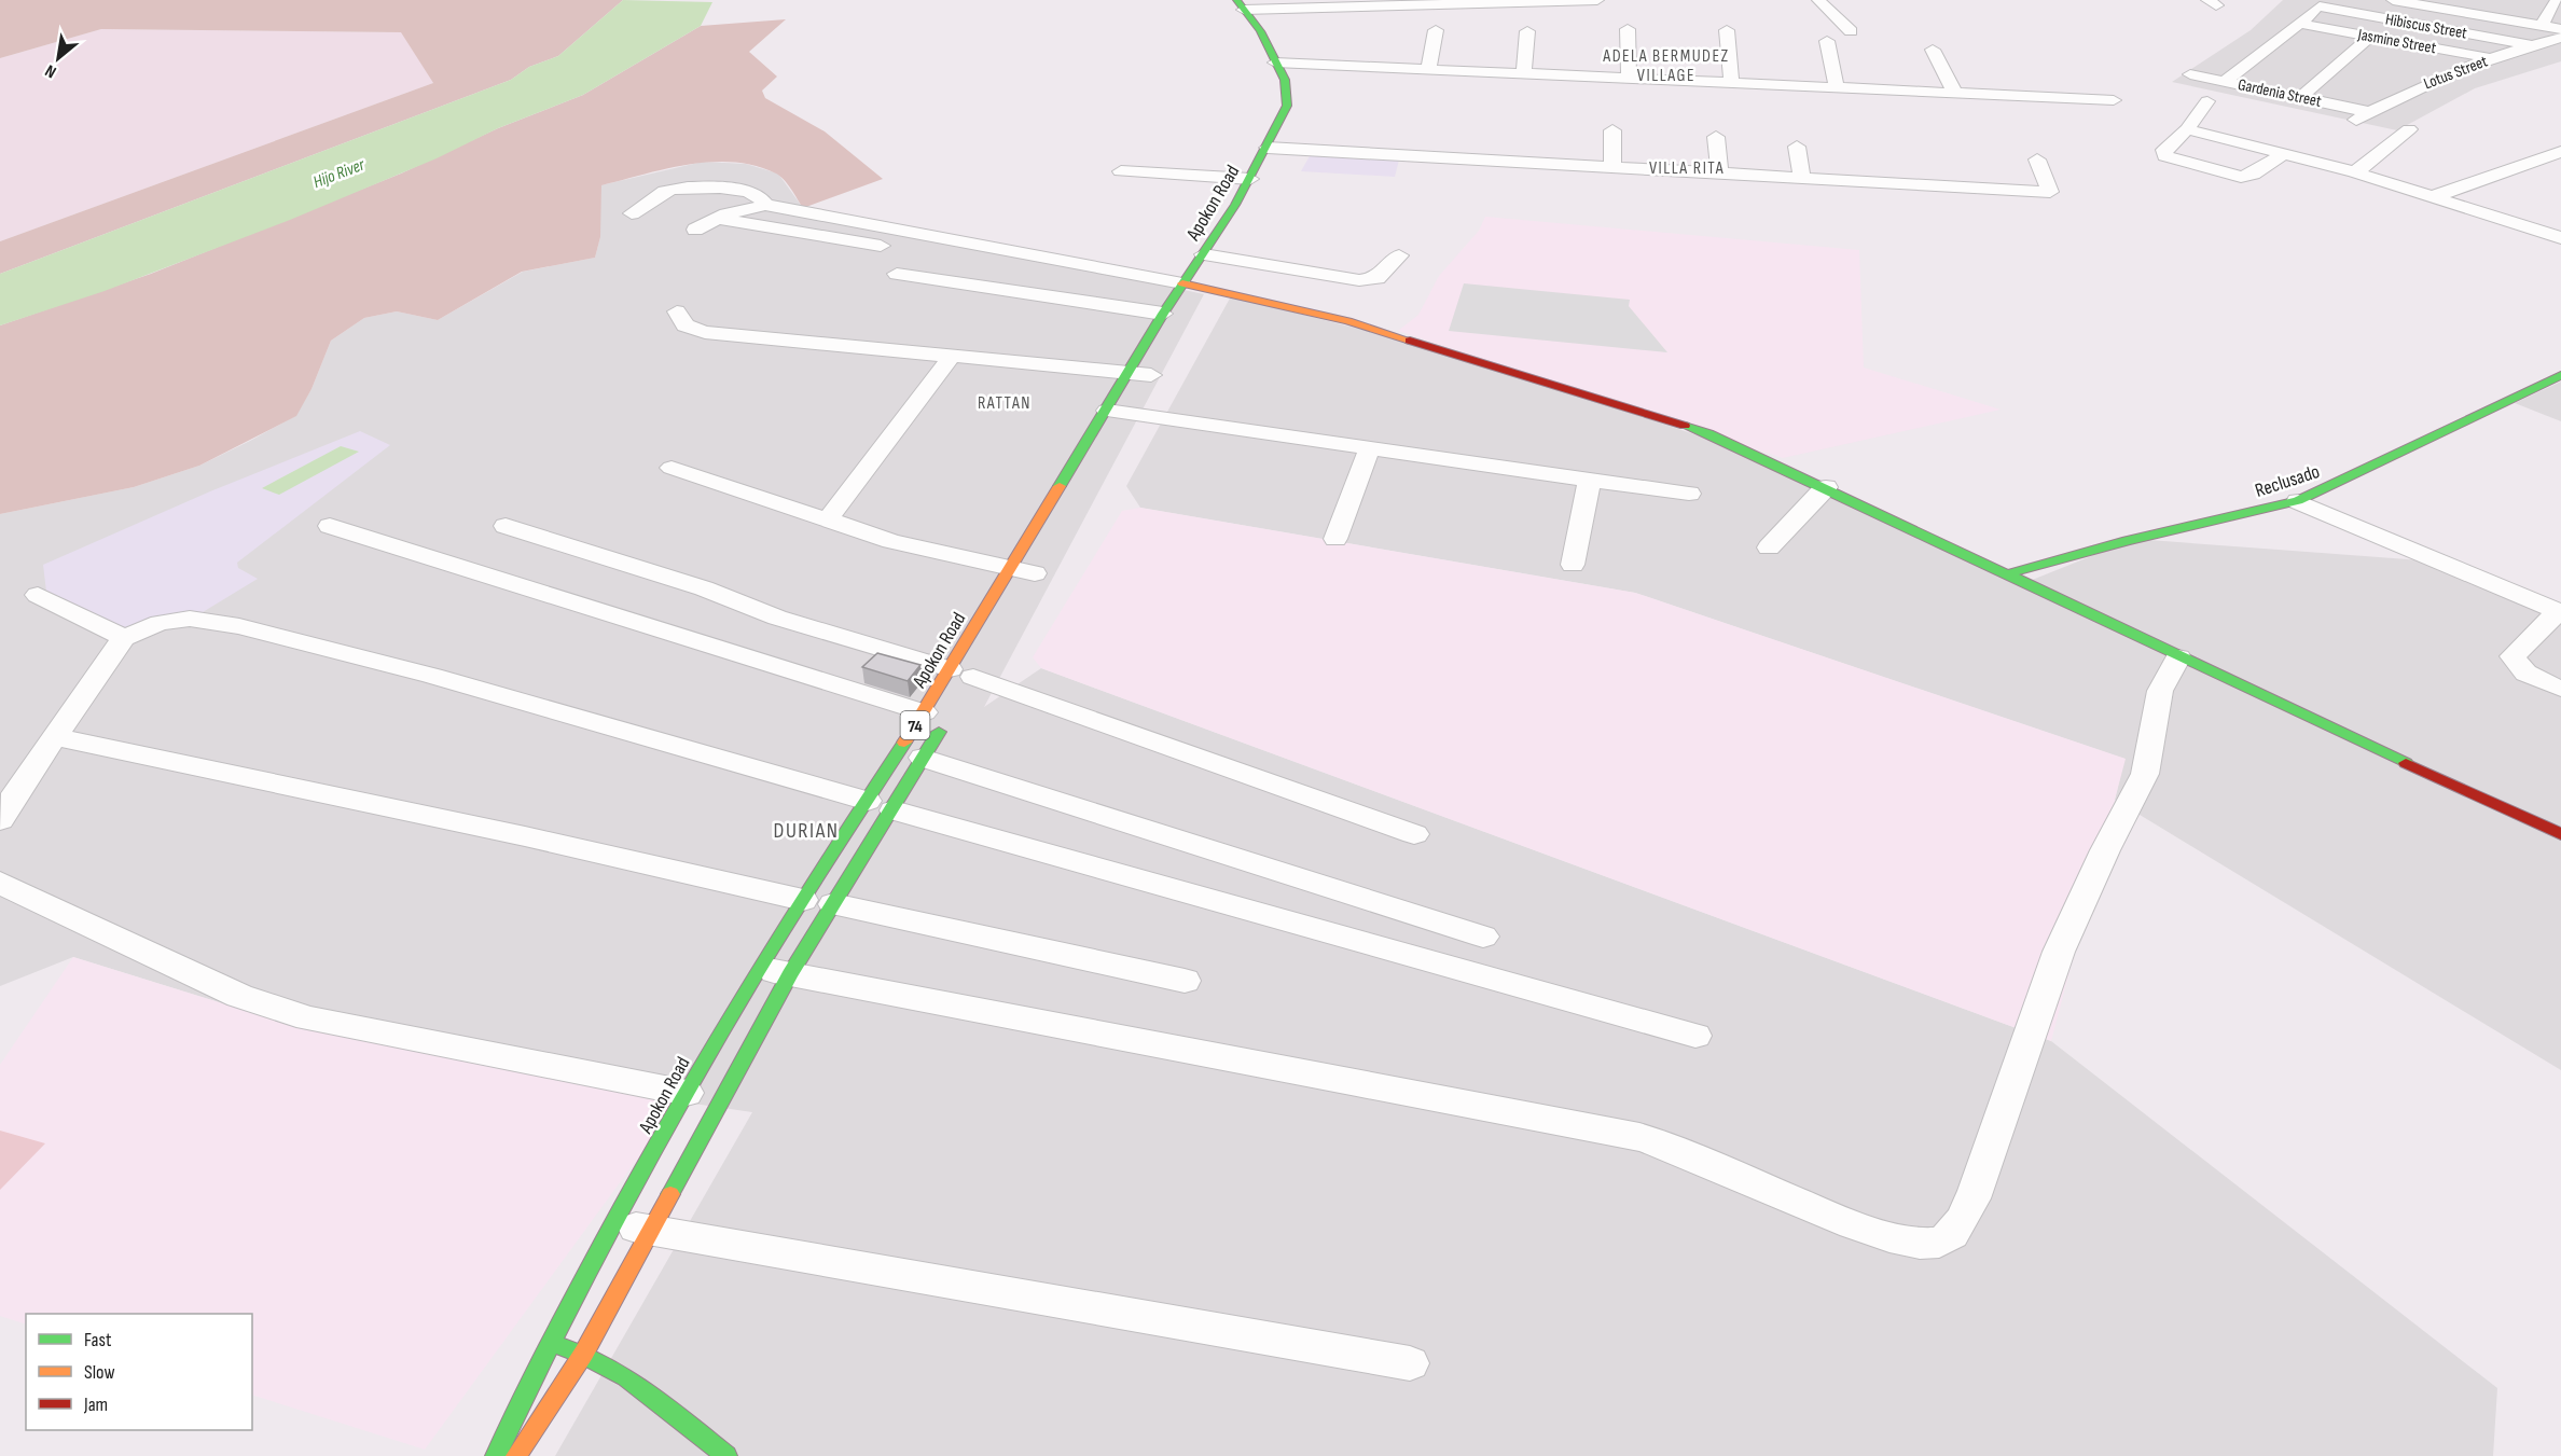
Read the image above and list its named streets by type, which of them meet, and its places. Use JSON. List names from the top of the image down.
{
  "streets": {
    "main road": ["Apokon Road", "Reclusado", "74"],
    "street": [
      "Hibiscus Street",
      "Jasmine Street",
      "Lotus Street",
      "Gardenia Street"
    ]
  },
  "crossings": [
    ["Hibiscus Street", "Lotus Street"],
    ["Jasmine Street", "Lotus Street"],
    ["Lotus Street", "Gardenia Street"]
  ],
  "districts": [
    "ADELA BERMUDEZ VILLAGE",
    "VILLA RITA",
    "RATTAN",
    "DURIAN"
  ],
  "water": ["Hijo River"],
  "legend": ["Fast", "Slow", "Jam"],
  "north": "bottom left"
}
